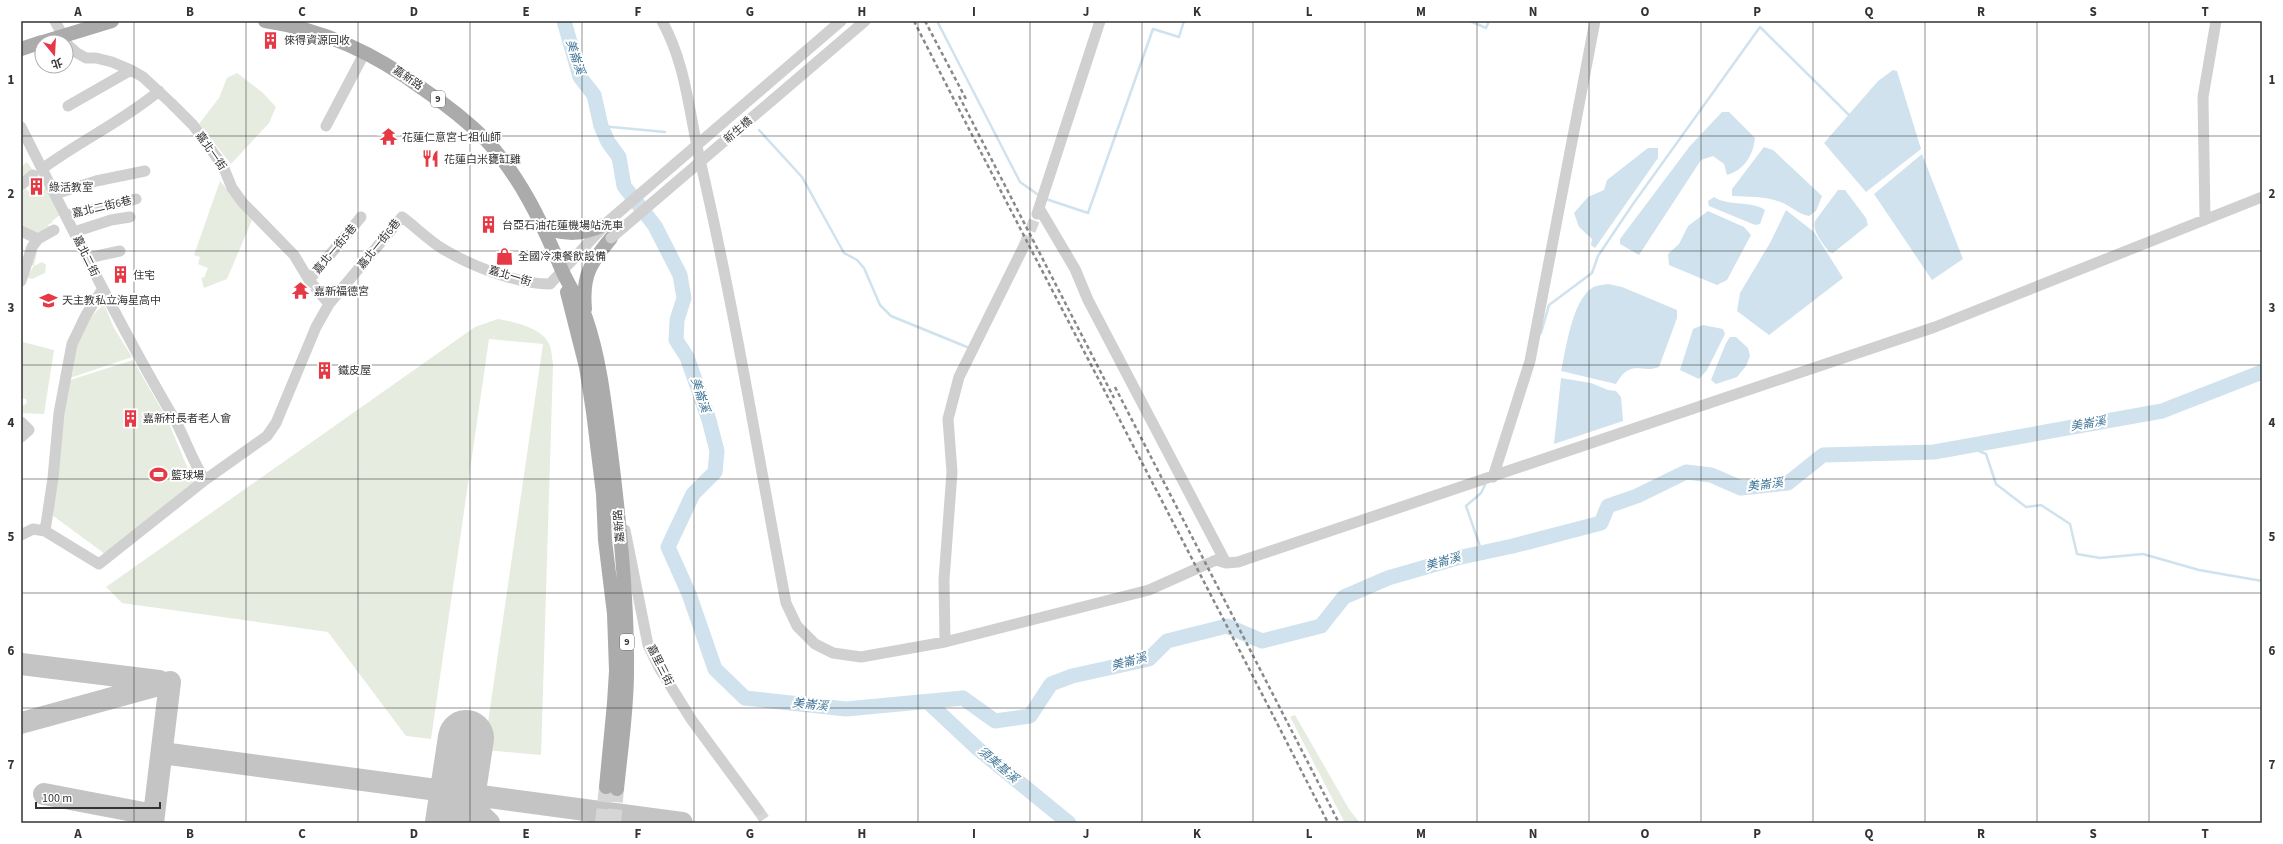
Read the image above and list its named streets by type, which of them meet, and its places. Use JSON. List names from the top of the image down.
{
  "streets": {
    "main road": ["嘉新路", "9"],
    "street": [
      "新生橋",
      "嘉北一街",
      "嘉北二街6巷",
      "嘉北一街6巷",
      "嘉北一街5巷",
      "嘉北二街",
      "嘉里三街"
    ]
  },
  "crossings": [
    ["嘉新路", "新生橋"],
    ["嘉新路", "嘉北一街"],
    ["嘉新路", "嘉里三街"],
    ["新生橋", "嘉北一街"],
    ["嘉北一街", "嘉北一街6巷"],
    ["嘉北一街", "嘉北一街5巷"],
    ["嘉北二街6巷", "嘉北二街"]
  ],
  "water": ["美崙溪", "須美基溪"],
  "places": {
    "building": [
      "倈得資源回收",
      "綠活教室",
      "台亞石油花蓮機場站洗車",
      "住宅",
      "鐵皮屋",
      "嘉新村長者老人會"
    ],
    "temple": ["花蓮仁意宮七祖仙師", "嘉新福德宮"],
    "restaurant": ["花蓮白米甕缸雞"],
    "shop": ["全國冷凍餐飲設備"],
    "school or university": ["天主教私立海星高中"],
    "sports": ["籃球場"]
  },
  "scale_bar": "100 m",
  "north": "bottom",
  "grid": {
    "columns": [
      "A",
      "B",
      "C",
      "D",
      "E",
      "F",
      "G",
      "H",
      "I",
      "J",
      "K",
      "L",
      "M",
      "N",
      "O",
      "P",
      "Q",
      "R",
      "S",
      "T"
    ],
    "rows": [
      "1",
      "2",
      "3",
      "4",
      "5",
      "6",
      "7"
    ]
  }
}
